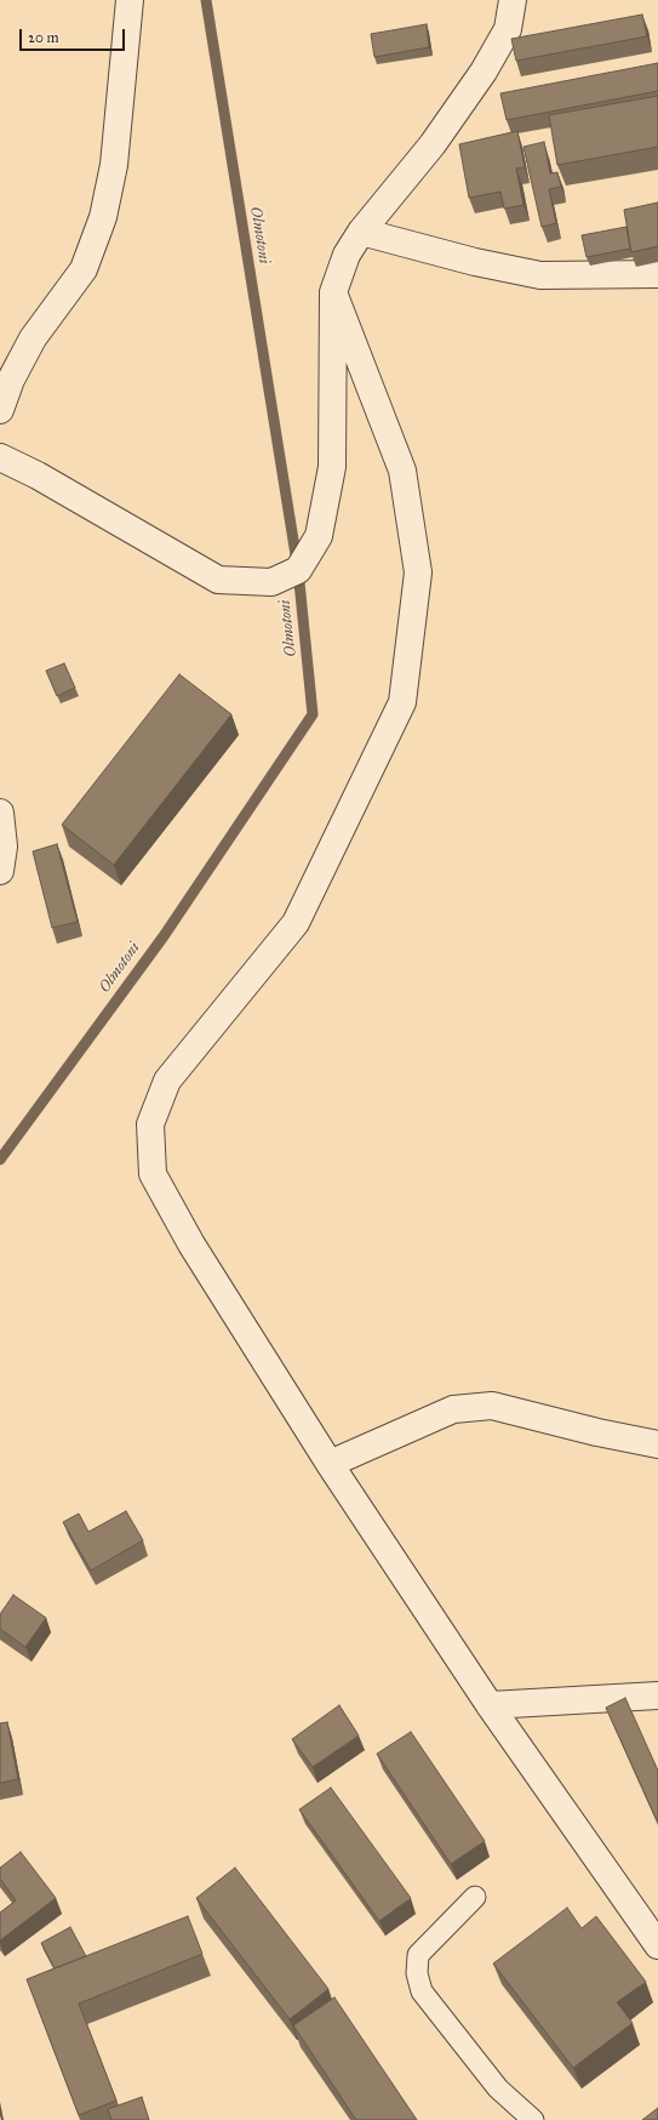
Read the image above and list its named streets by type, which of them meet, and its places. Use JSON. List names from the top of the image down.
{
  "water": ["Olmotoni"],
  "scale_bar": "20 m"
}
